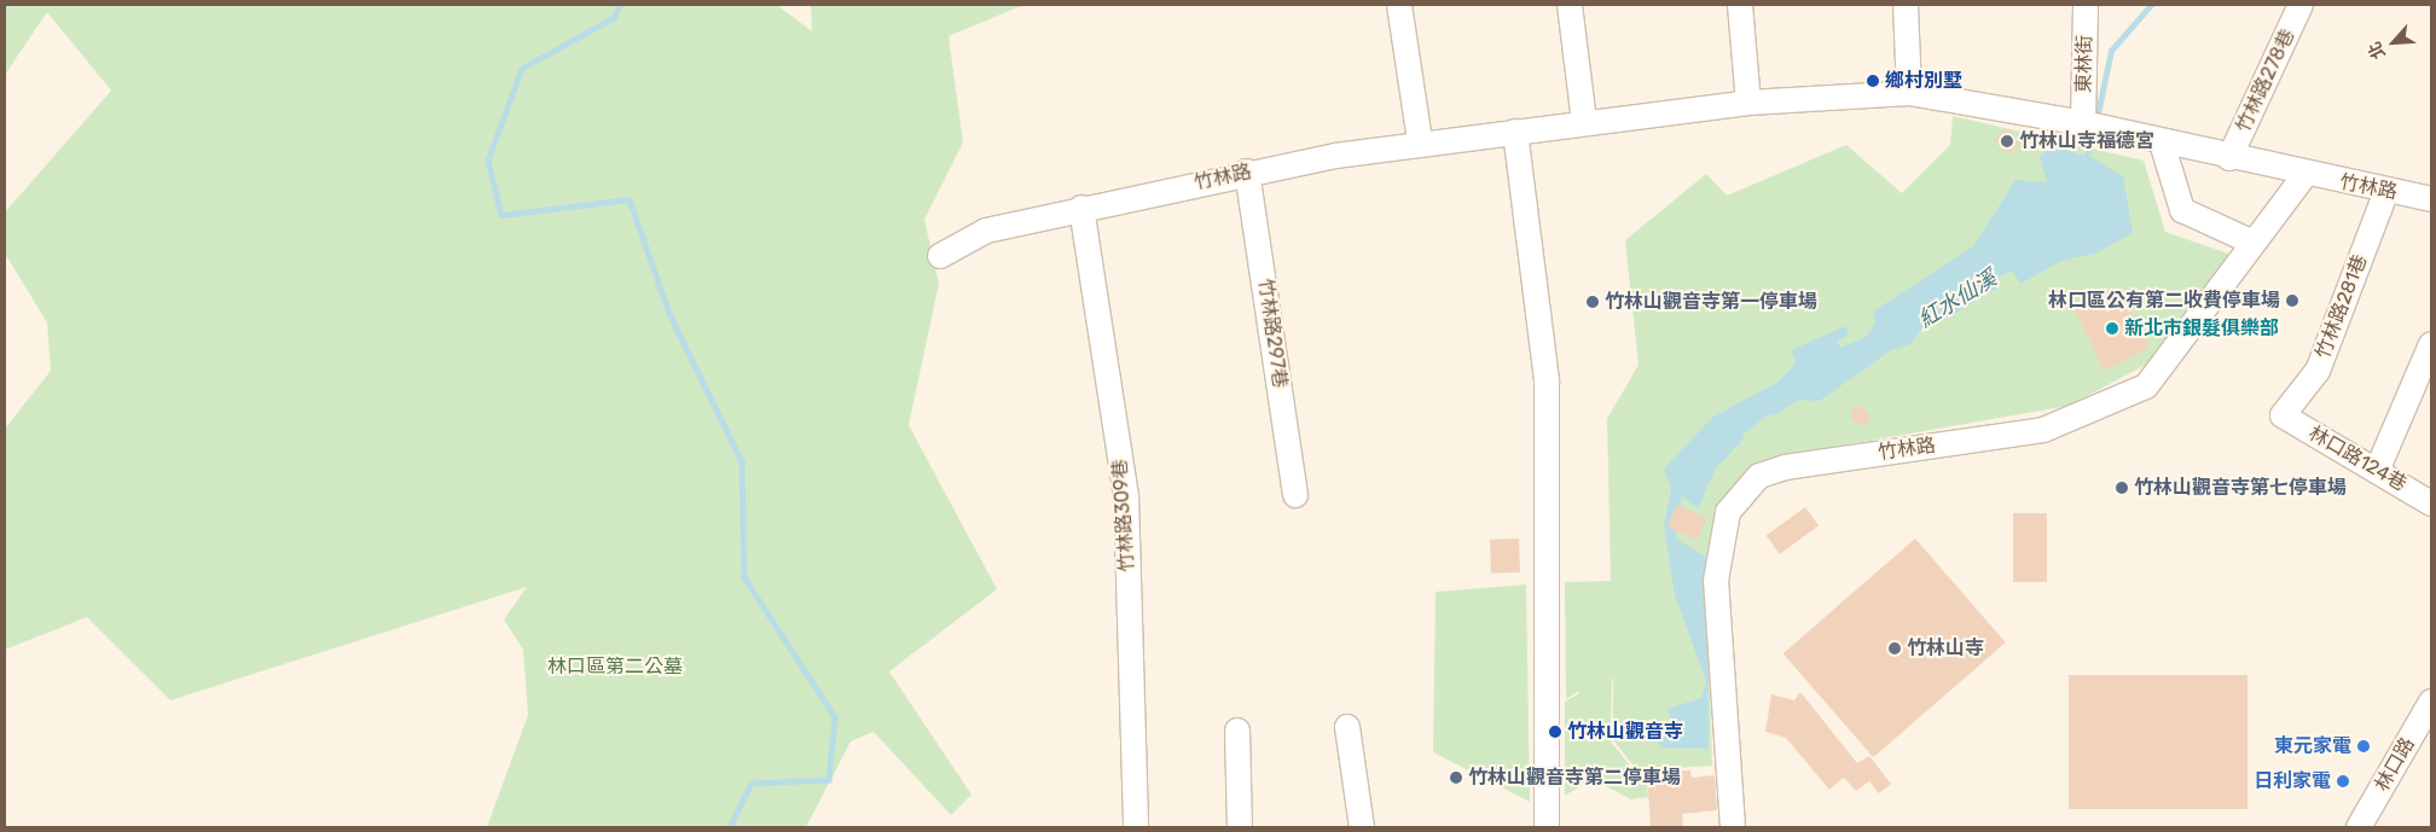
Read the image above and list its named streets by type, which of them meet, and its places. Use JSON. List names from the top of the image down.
{
  "streets": {
    "street": [
      "東林街",
      "竹林路278巷",
      "竹林路",
      "竹林路281巷",
      "竹林路297巷",
      "林口路124巷",
      "竹林路309巷",
      "林口路"
    ]
  },
  "crossings": [
    ["東林街", "竹林路"],
    ["竹林路278巷", "竹林路"],
    ["竹林路", "竹林路281巷"],
    ["竹林路", "竹林路297巷"],
    ["竹林路", "竹林路309巷"],
    ["竹林路281巷", "林口路124巷"]
  ],
  "water": ["紅水仙溪"],
  "parks": ["林口區第二公墓"],
  "places": [
    "鄉村別墅",
    "竹林山寺福德宮",
    "林口區公有第二收費停車場",
    "竹林山觀音寺第一停車場",
    "新北市銀髮俱樂部",
    "竹林山觀音寺第七停車場",
    "竹林山寺",
    "竹林山觀音寺",
    "東元家電",
    "竹林山觀音寺第二停車場",
    "日利家電"
  ],
  "north": "bottom left"
}
